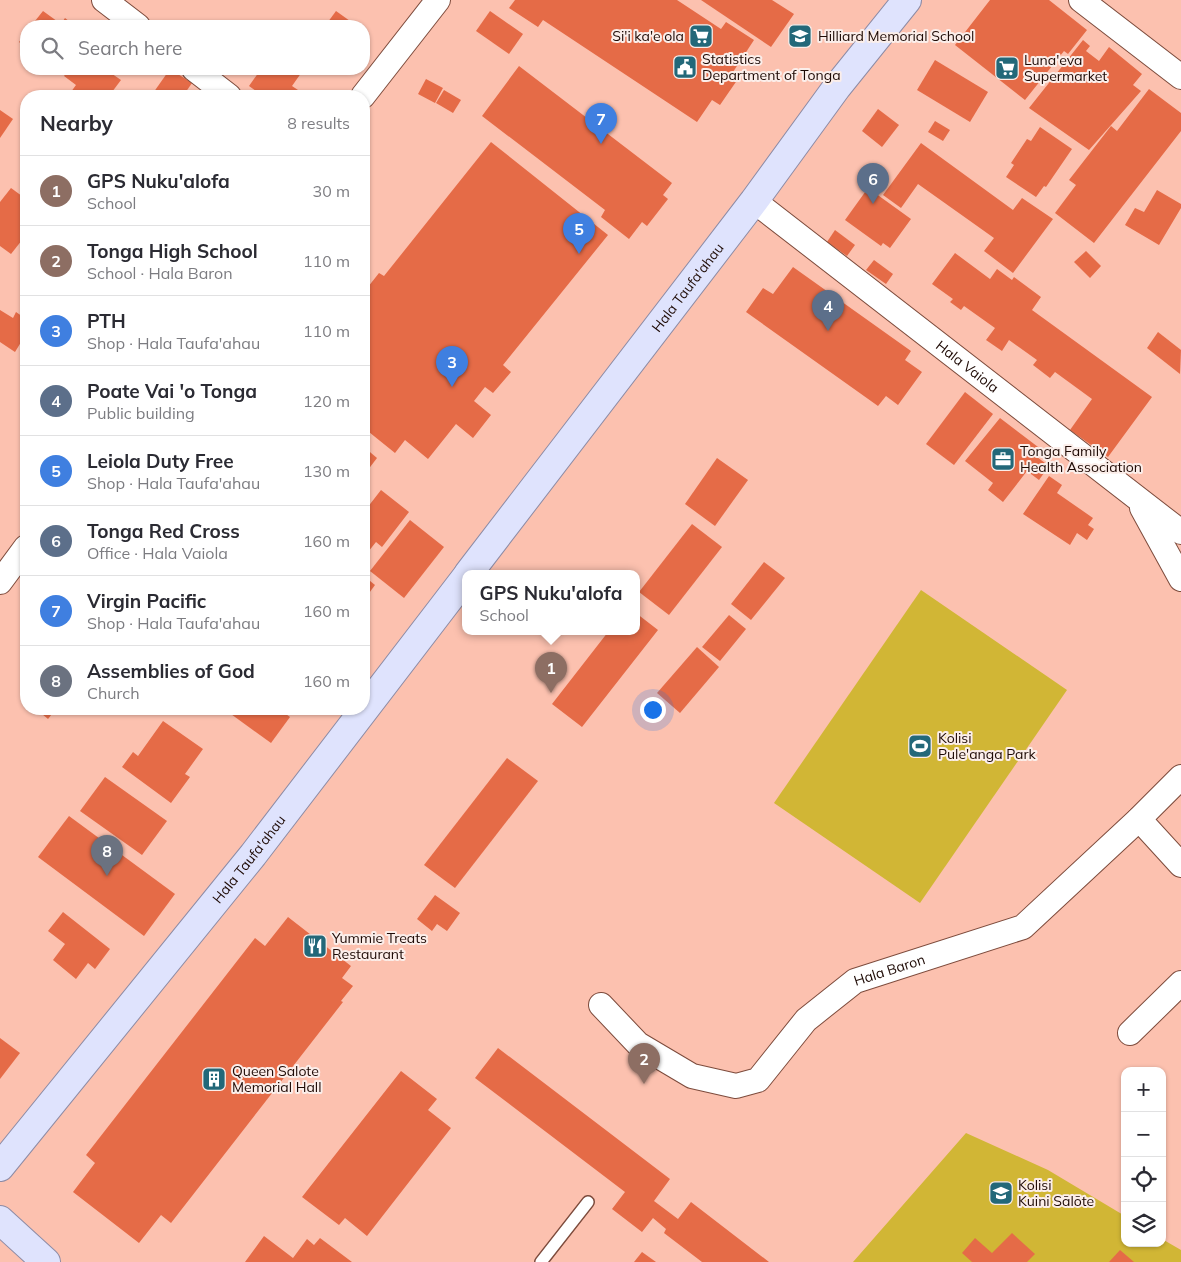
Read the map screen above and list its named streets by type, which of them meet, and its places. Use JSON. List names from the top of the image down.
{
  "streets": {
    "main road": ["Hala Taufa'ahau"],
    "street": ["Hala Vaiola", "Hala Baron"]
  },
  "crossings": [
    ["Hala Taufa'ahau", "Hala Vaiola"]
  ],
  "places": {
    "supermarket": ["Si'i ka'e ola", "Luna'eva Supermarket"],
    "school or university": ["Hilliard Memorial School", "Kolisi Kuini Sālōte"],
    "public building": ["Statistics Department of Tonga"],
    "office": ["Tonga Family Health Association"],
    "sports": ["Kolisi Pule'anga Park"],
    "restaurant": ["Yummie Treats Restaurant"],
    "building": ["Queen Salote Memorial Hall"]
  },
  "page": {
    "search": "Search here",
    "heading": ["Nearby", "8 results"],
    "pins": [
      "7",
      "6",
      "5",
      "4",
      "3",
      "1",
      "8",
      "2"
    ],
    "list": [
      {
        "mark": "1",
        "name": "GPS Nuku'alofa",
        "note": "School",
        "value": "30 m"
      },
      {
        "mark": "2",
        "name": "Tonga High School",
        "note": "School · Hala Baron",
        "value": "110 m"
      },
      {
        "mark": "3",
        "name": "PTH",
        "note": "Shop · Hala Taufa'ahau",
        "value": "110 m"
      },
      {
        "mark": "4",
        "name": "Poate Vai 'o Tonga",
        "note": "Public building",
        "value": "120 m"
      },
      {
        "mark": "5",
        "name": "Leiola Duty Free",
        "note": "Shop · Hala Taufa'ahau",
        "value": "130 m"
      },
      {
        "mark": "6",
        "name": "Tonga Red Cross",
        "note": "Office · Hala Vaiola",
        "value": "160 m"
      },
      {
        "mark": "7",
        "name": "Virgin Pacific",
        "note": "Shop · Hala Taufa'ahau",
        "value": "160 m"
      },
      {
        "mark": "8",
        "name": "Assemblies of God",
        "note": "Church",
        "value": "160 m"
      }
    ],
    "popup": ["GPS Nuku'alofa", "School"],
    "map_buttons": ["+", "−"]
  }
}
